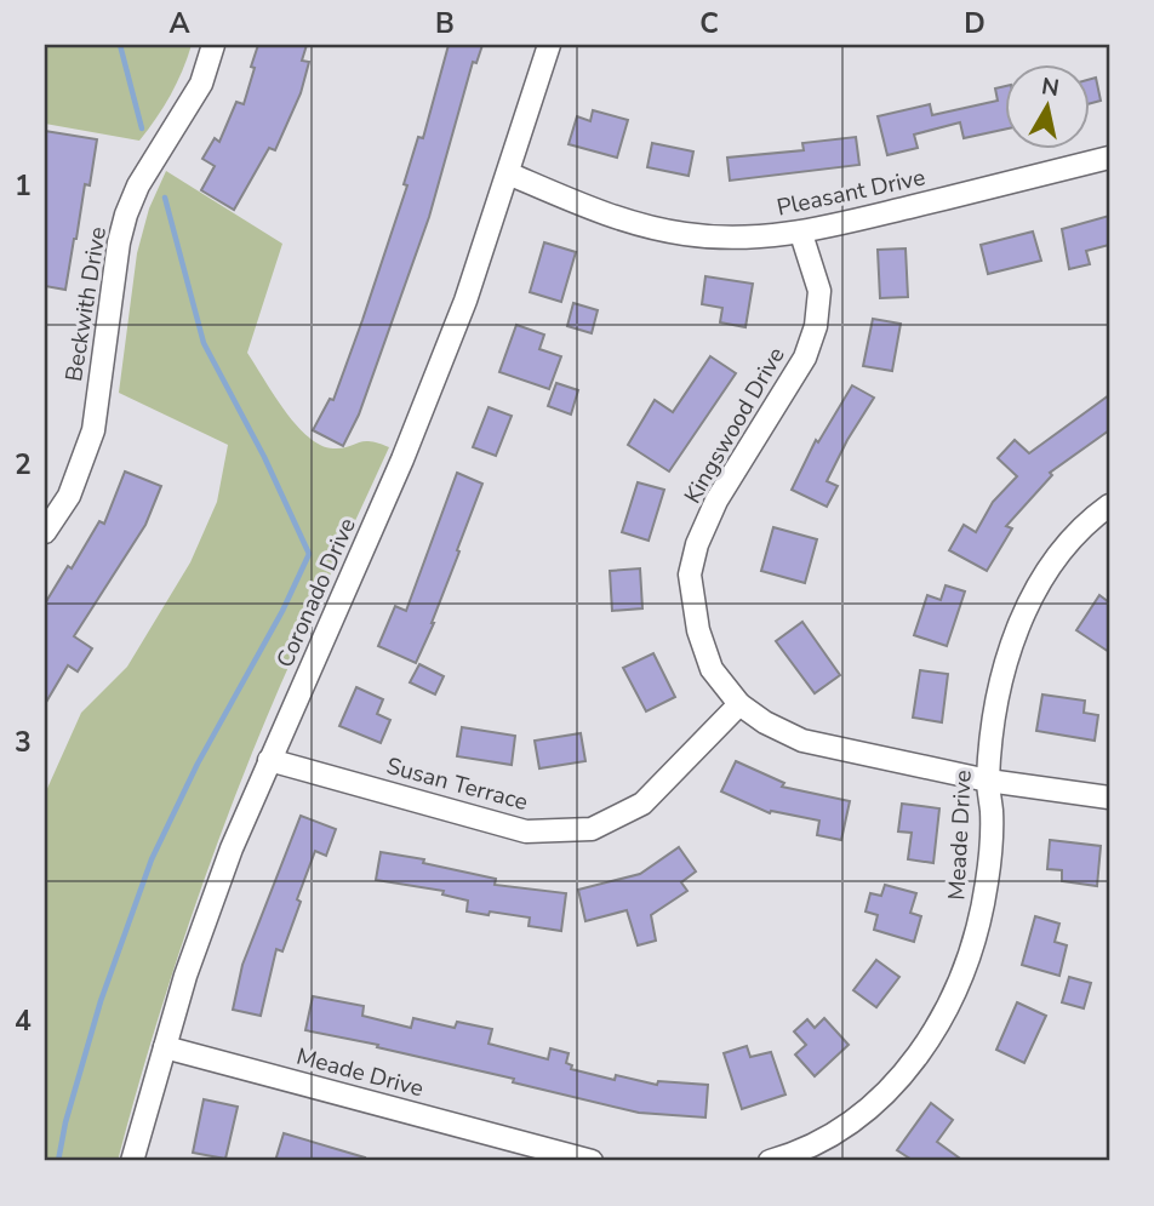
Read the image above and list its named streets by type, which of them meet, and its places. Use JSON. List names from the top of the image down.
{
  "streets": {
    "street": [
      "Pleasant Drive",
      "Beckwith Drive",
      "Kingswood Drive",
      "Coronado Drive",
      "Susan Terrace",
      "Meade Drive"
    ]
  },
  "crossings": [
    ["Pleasant Drive", "Kingswood Drive"],
    ["Pleasant Drive", "Coronado Drive"],
    ["Kingswood Drive", "Susan Terrace"],
    ["Kingswood Drive", "Meade Drive"],
    ["Coronado Drive", "Susan Terrace"],
    ["Coronado Drive", "Meade Drive"]
  ],
  "north": "top",
  "grid": {
    "columns": [
      "A",
      "B",
      "C",
      "D"
    ],
    "rows": [
      "1",
      "2",
      "3",
      "4"
    ]
  }
}
